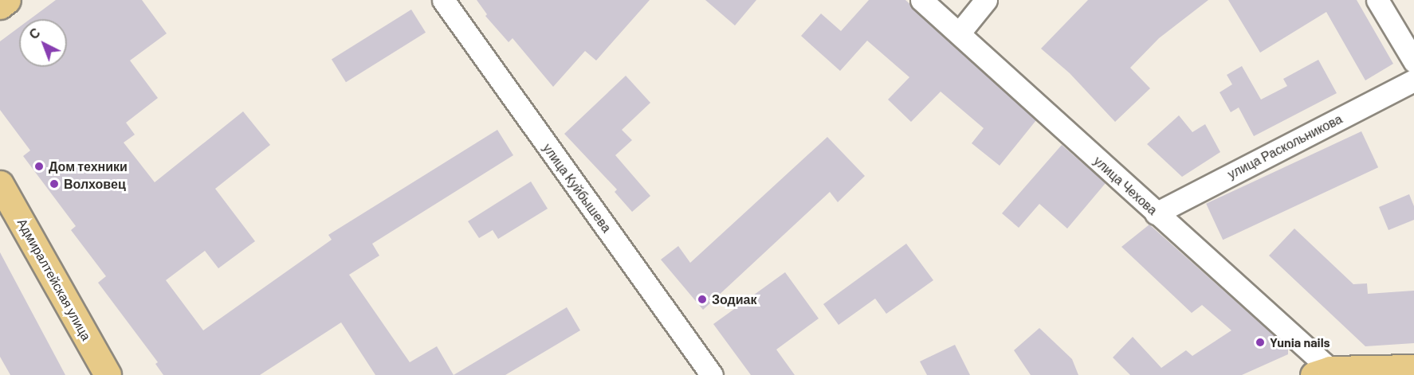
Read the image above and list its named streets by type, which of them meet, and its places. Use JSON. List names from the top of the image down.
{
  "streets": {
    "main road": ["Адмиралтейская улица"],
    "street": ["улица Раскольникова", "улица Чехова", "улица Куйбышева"]
  },
  "crossings": [
    ["улица Раскольникова", "улица Чехова"]
  ],
  "places": [
    "Дом техники",
    "Волховец",
    "Зодиак",
    "Yunia nails"
  ],
  "north": "top left"
}
